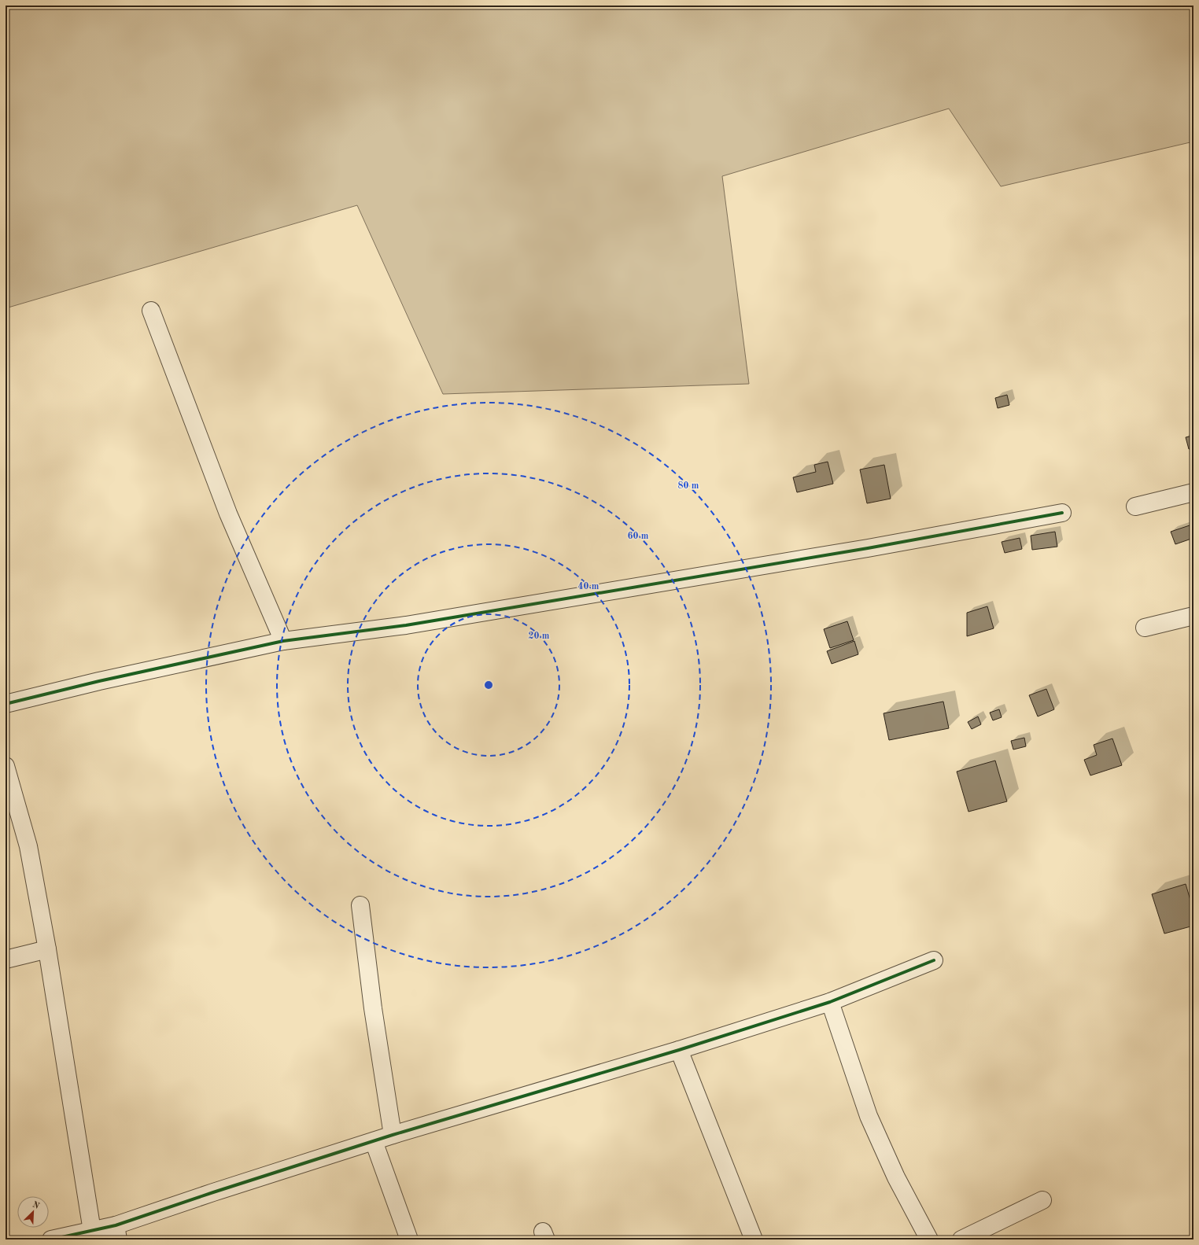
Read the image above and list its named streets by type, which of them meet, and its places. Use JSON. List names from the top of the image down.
{
  "north": "top right",
  "rings": [
    "80 m",
    "60 m",
    "40 m",
    "20 m"
  ]
}
